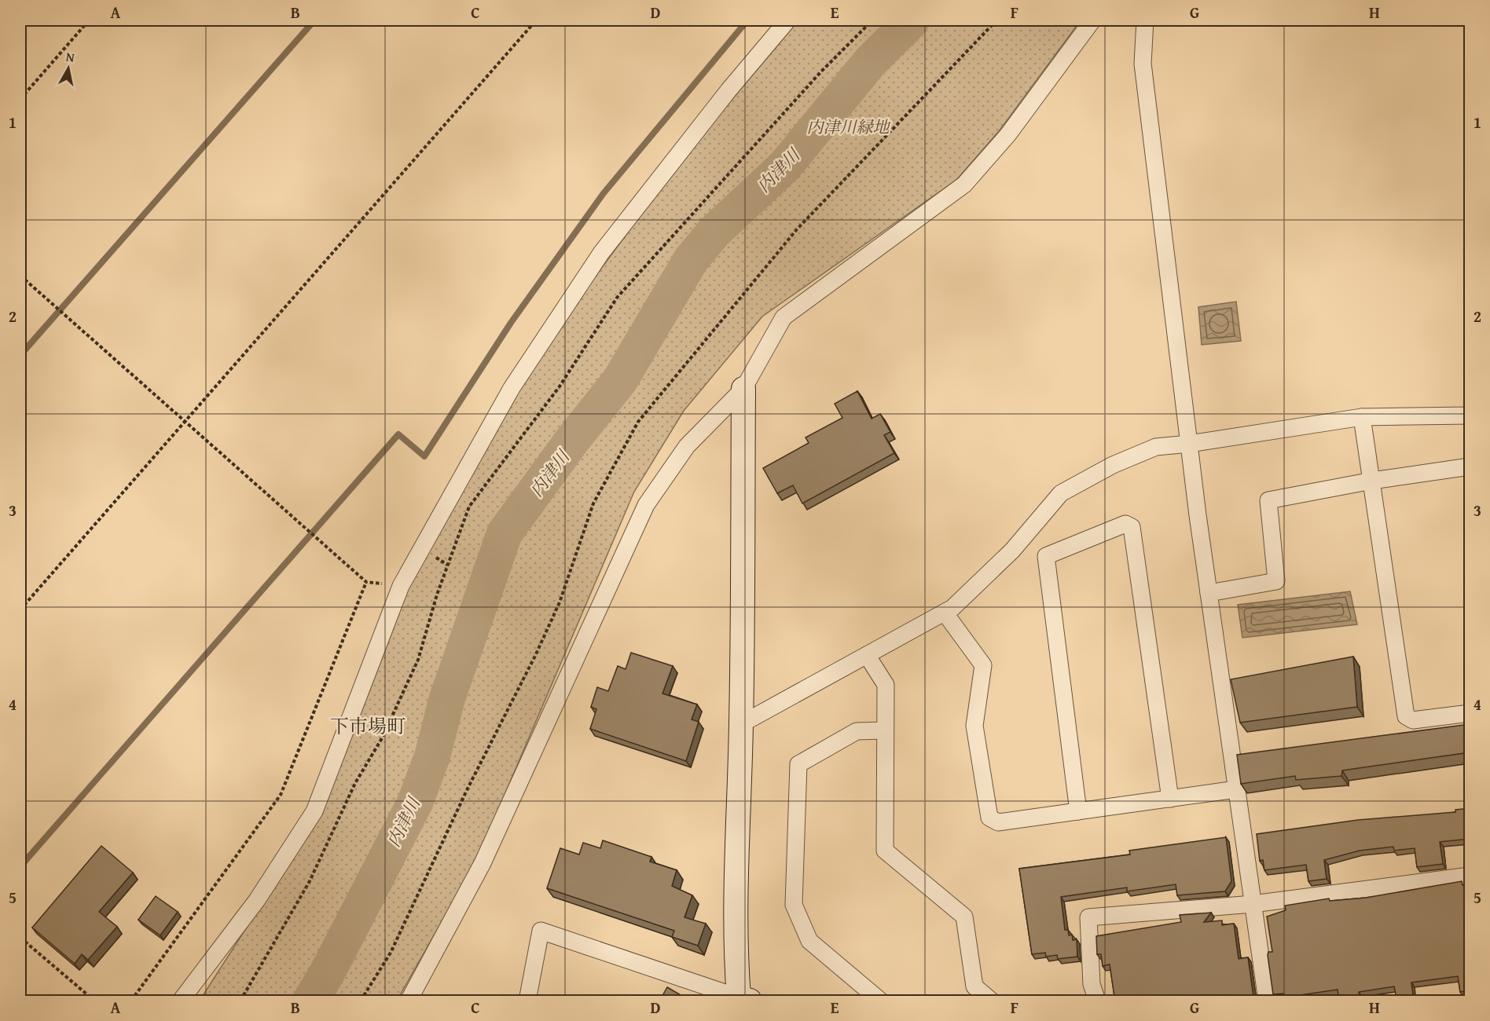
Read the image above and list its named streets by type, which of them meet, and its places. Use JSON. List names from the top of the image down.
{
  "districts": ["下市場町"],
  "water": ["内津川"],
  "parks": ["内津川緑地"],
  "north": "top",
  "grid": {
    "columns": [
      "A",
      "B",
      "C",
      "D",
      "E",
      "F",
      "G",
      "H"
    ],
    "rows": [
      "1",
      "2",
      "3",
      "4",
      "5"
    ]
  }
}
